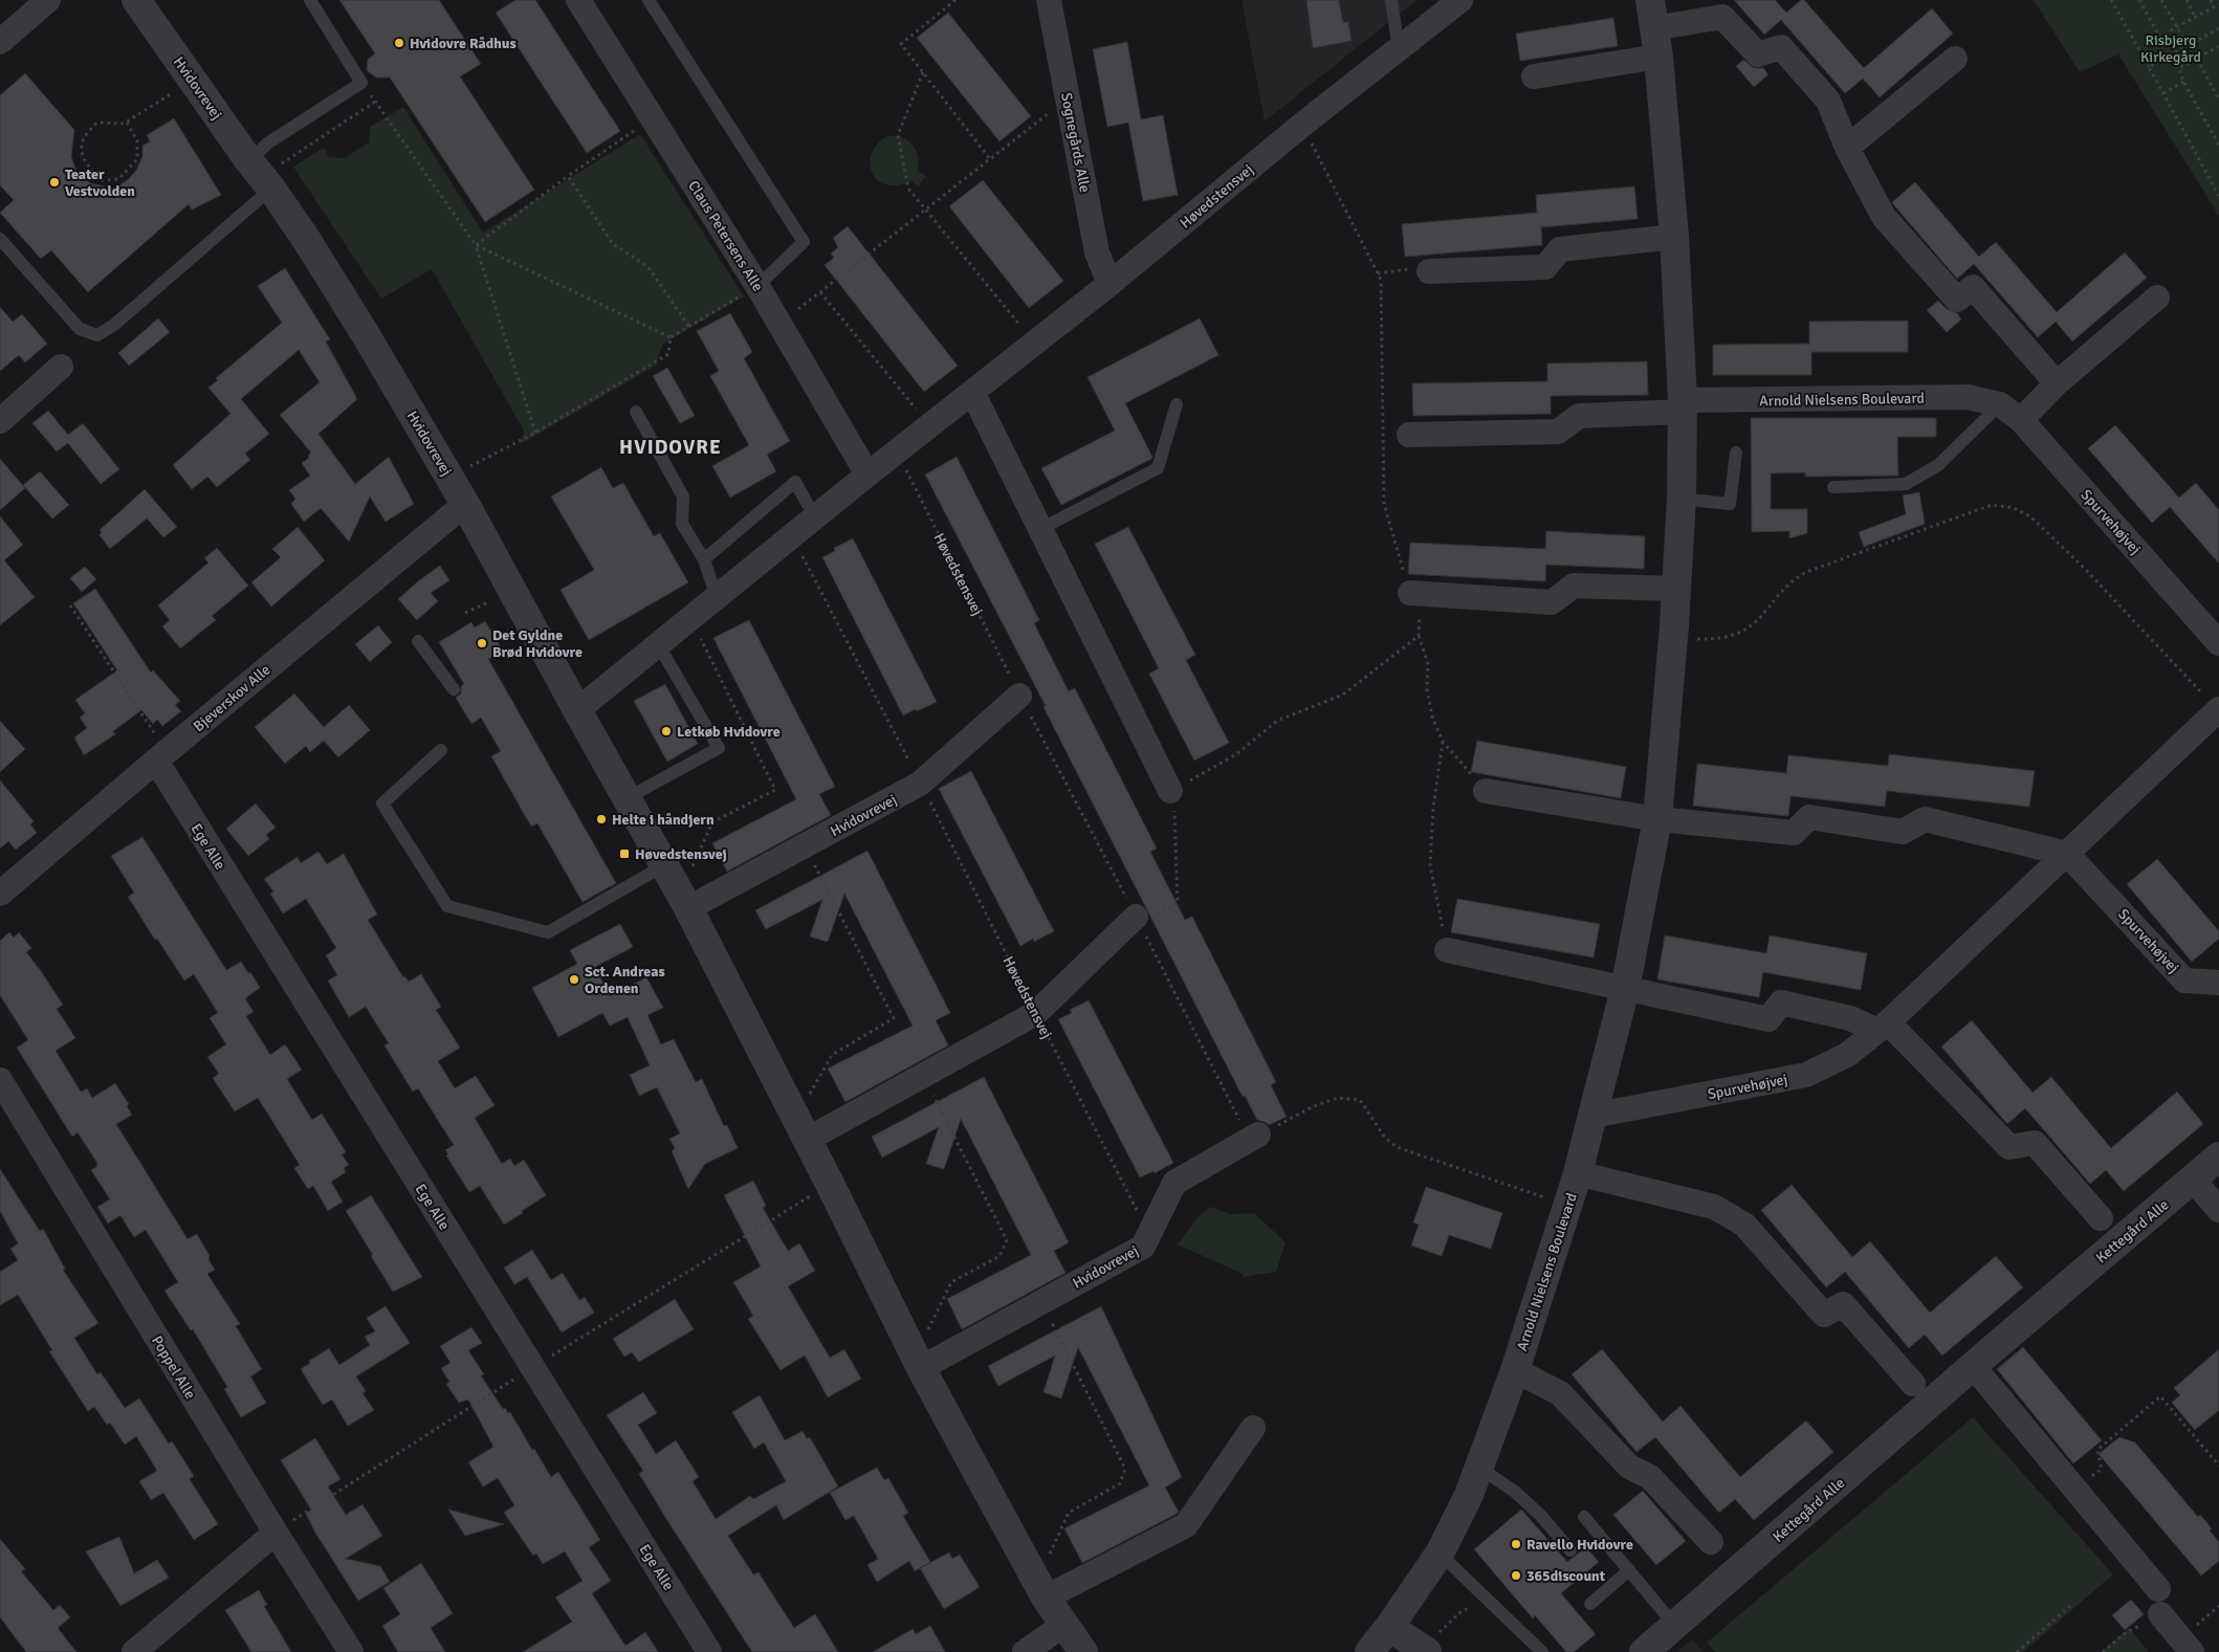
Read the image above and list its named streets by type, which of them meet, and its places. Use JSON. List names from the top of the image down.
{
  "streets": {
    "street": [
      "Hvidovrevej",
      "Sognegårds Alle",
      "Høvedstensvej",
      "Claus Petersens Alle",
      "Arnold Nielsens Boulevard",
      "Spurvehøjvej",
      "Bjeverskov Alle",
      "Ege Alle",
      "Kettegård Alle",
      "Poppel Alle"
    ]
  },
  "crossings": [
    ["Hvidovrevej", "Høvedstensvej"],
    ["Hvidovrevej", "Bjeverskov Alle"],
    ["Sognegårds Alle", "Høvedstensvej"],
    ["Høvedstensvej", "Claus Petersens Alle"],
    ["Arnold Nielsens Boulevard", "Spurvehøjvej"],
    ["Bjeverskov Alle", "Ege Alle"]
  ],
  "districts": ["HVIDOVRE"],
  "parks": ["Risbjerg Kirkegård"],
  "places": {
    "other": [
      "Hvidovre Rådhus",
      "Teater Vestvolden",
      "Det Gyldne Brød Hvidovre",
      "Letkøb Hvidovre",
      "Helte i håndjern",
      "Sct. Andreas Ordenen",
      "Ravello Hvidovre",
      "365discount"
    ],
    "transit": ["Høvedstensvej"]
  }
}
